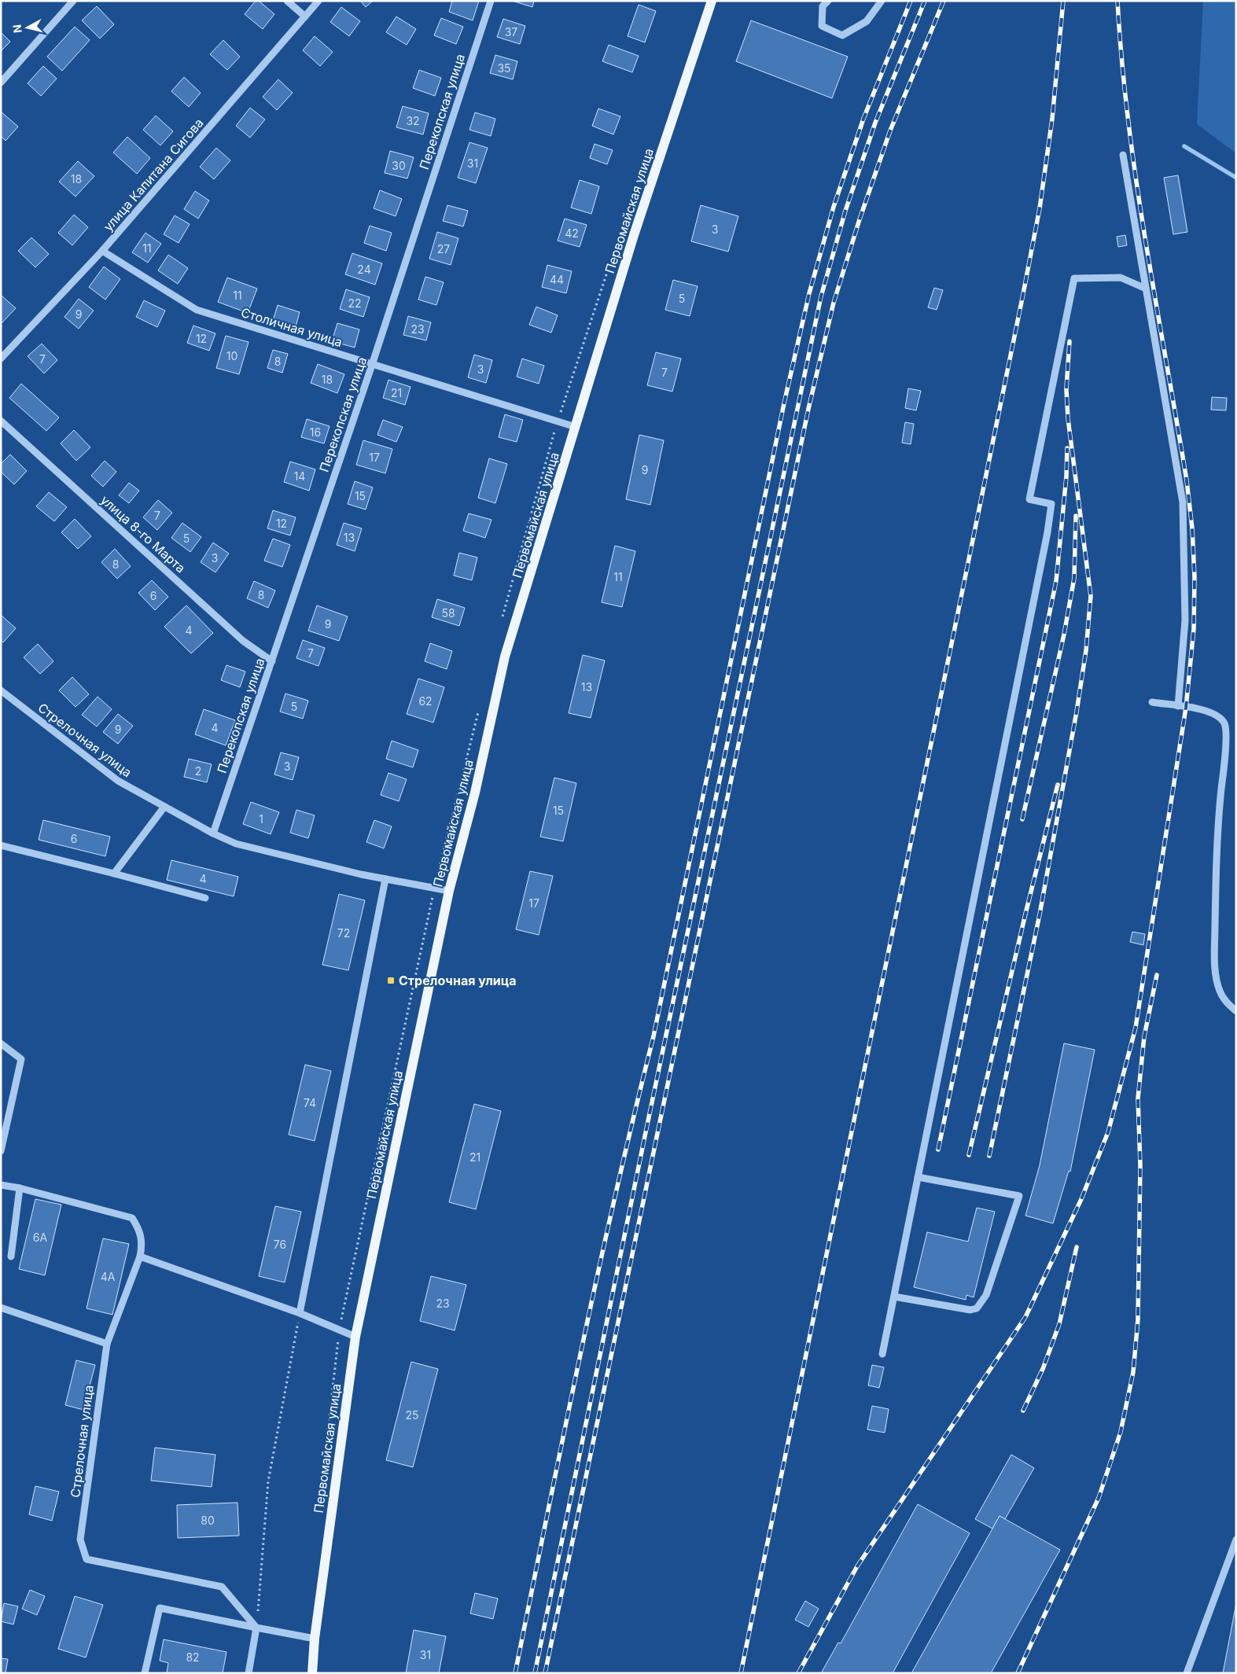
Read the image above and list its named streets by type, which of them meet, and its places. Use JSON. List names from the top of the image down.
{
  "streets": {
    "main road": ["Первомайская улица"],
    "street": [
      "Перекопская улица",
      "улица Капитана Сигова",
      "Столичная улица",
      "улица 8-го Марта",
      "Стрелочная улица"
    ]
  },
  "crossings": [
    ["Перекопская улица", "Столичная улица"],
    ["Перекопская улица", "улица 8-го Марта"],
    ["Перекопская улица", "Стрелочная улица"],
    ["улица Капитана Сигова", "Столичная улица"],
    ["Первомайская улица", "Столичная улица"],
    ["Первомайская улица", "Стрелочная улица"]
  ],
  "places": {
    "transit": ["Стрелочная улица"]
  },
  "house_numbers": [
    "37",
    "35",
    "32",
    "31",
    "30",
    "18",
    "3",
    "42",
    "11",
    "27",
    "24",
    "44",
    "11",
    "5",
    "22",
    "9",
    "23",
    "12",
    "10",
    "7",
    "8",
    "3",
    "7",
    "18",
    "21",
    "16",
    "17",
    "9",
    "14",
    "15",
    "7",
    "12",
    "13",
    "5",
    "3",
    "8",
    "11",
    "8",
    "6",
    "58",
    "9",
    "4",
    "7",
    "13",
    "62",
    "5",
    "4",
    "9",
    "3",
    "2",
    "15",
    "1",
    "6",
    "4",
    "17",
    "72",
    "74",
    "21",
    "6А",
    "76",
    "4А",
    "23",
    "25",
    "80",
    "31",
    "82"
  ],
  "north": "left"
}
